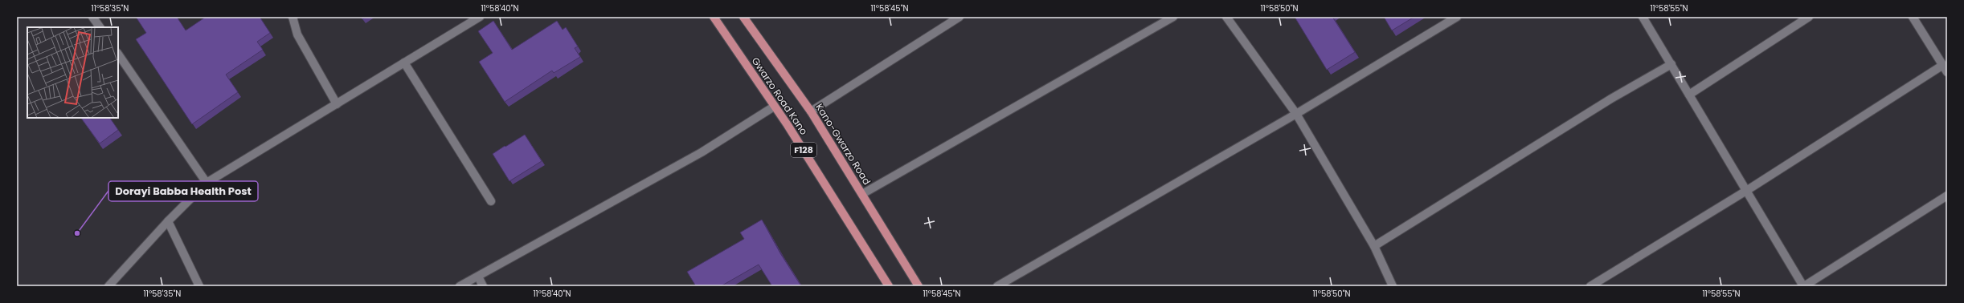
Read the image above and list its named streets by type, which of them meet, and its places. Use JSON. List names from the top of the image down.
{
  "streets": {
    "main road": ["Gwarzo Road Kano", "Kano-Gwarzo Road", "F128"]
  },
  "places": ["Dorayi Babba Health Post"],
  "coordinates": [
    "11°58'35\"N",
    "11°58'40\"N",
    "11°58'45\"N",
    "11°58'50\"N",
    "11°58'55\"N"
  ]
}
